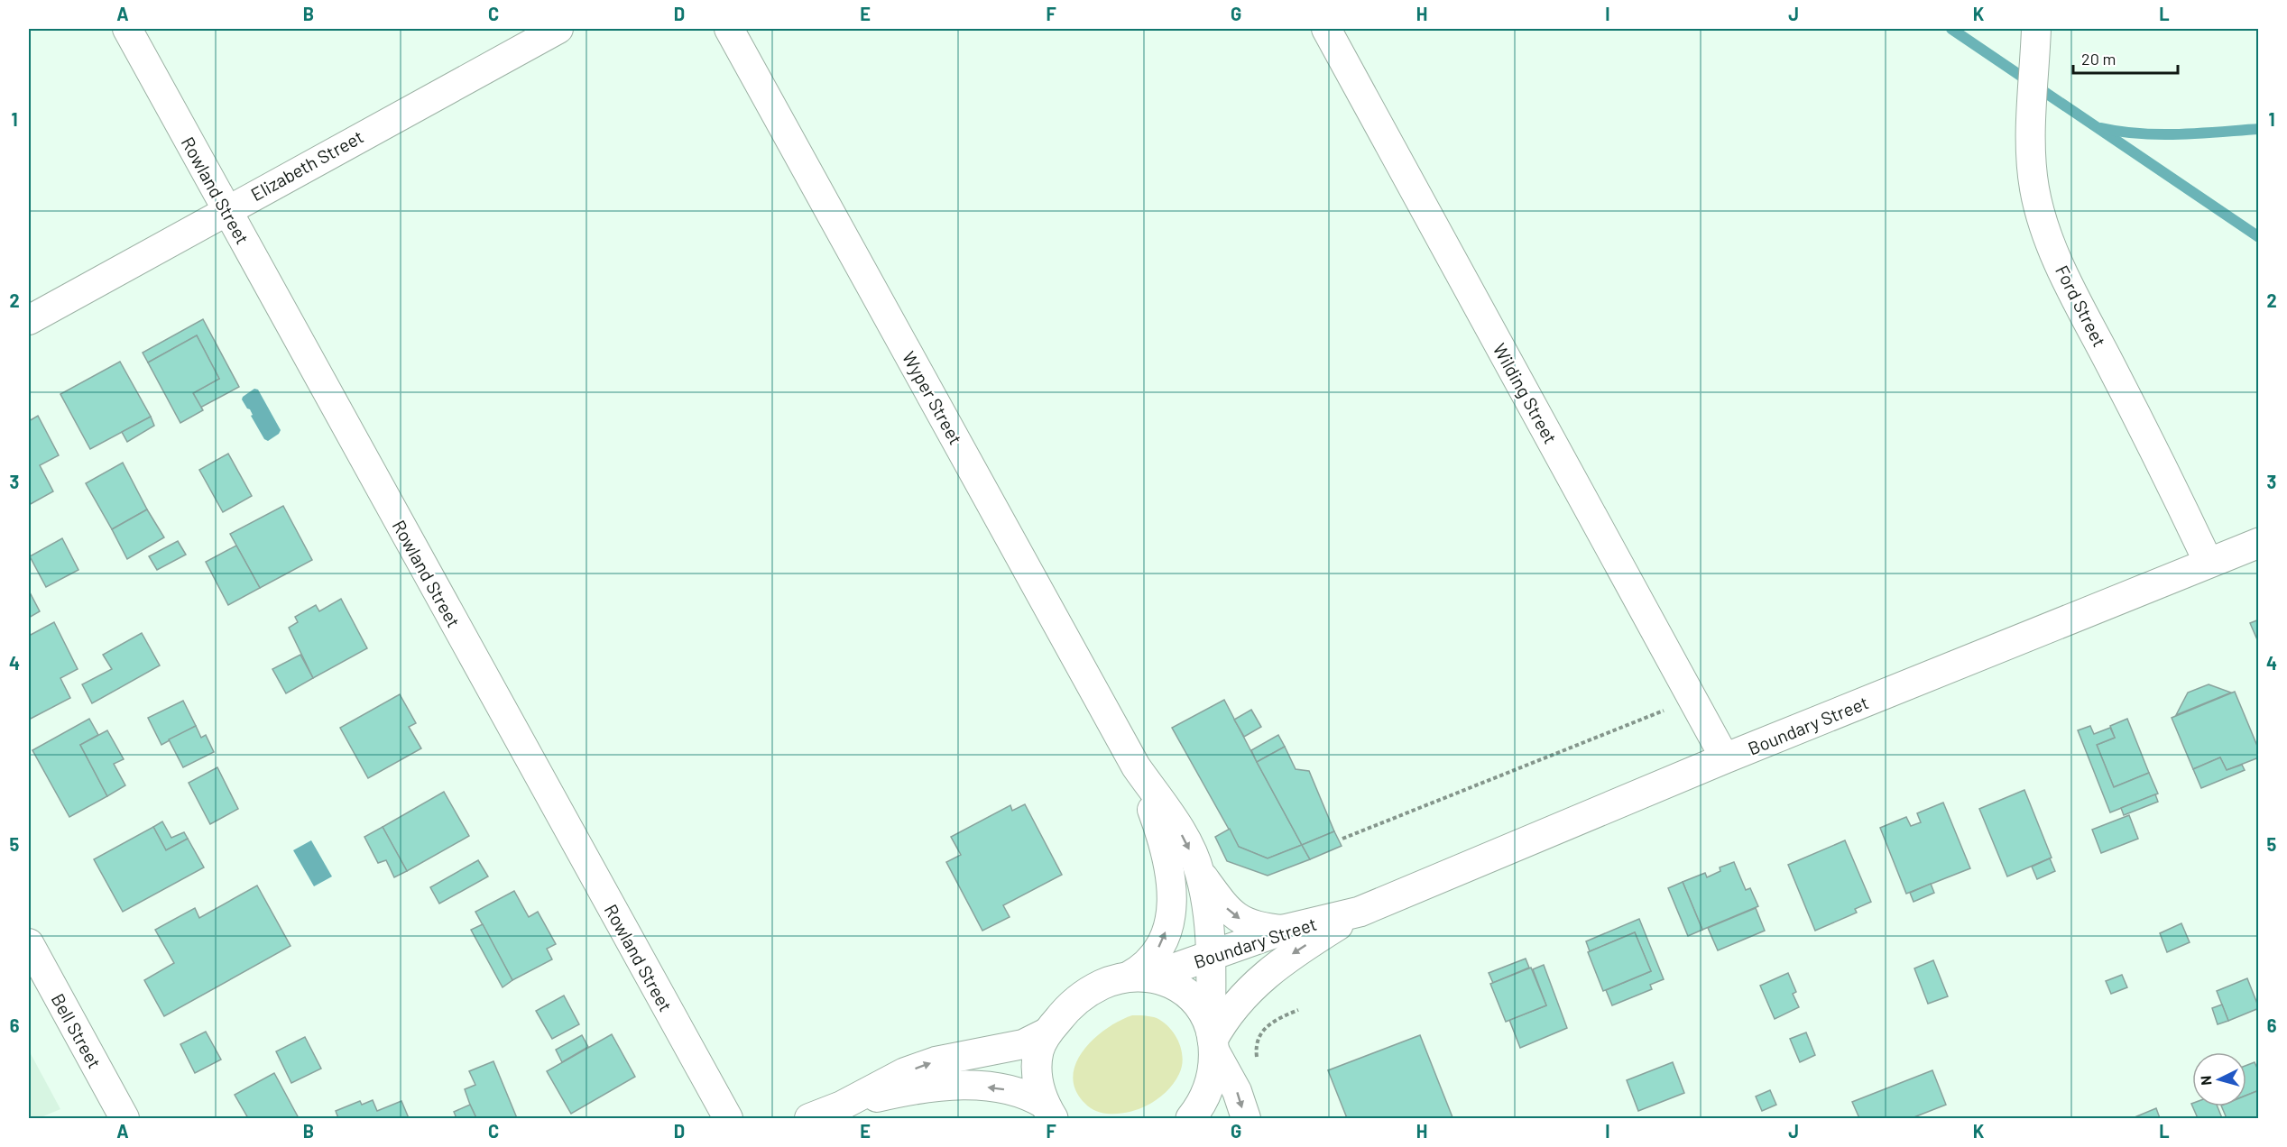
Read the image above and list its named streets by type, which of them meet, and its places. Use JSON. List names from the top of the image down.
{
  "streets": {
    "street": [
      "Elizabeth Street",
      "Rowland Street",
      "Ford Street",
      "Wilding Street",
      "Wyper Street",
      "Boundary Street",
      "Bell Street"
    ]
  },
  "crossings": [
    ["Elizabeth Street", "Rowland Street"],
    ["Ford Street", "Boundary Street"],
    ["Wilding Street", "Boundary Street"],
    ["Wyper Street", "Boundary Street"]
  ],
  "scale_bar": "20 m",
  "north": "left",
  "grid": {
    "columns": [
      "A",
      "B",
      "C",
      "D",
      "E",
      "F",
      "G",
      "H",
      "I",
      "J",
      "K",
      "L"
    ],
    "rows": [
      "1",
      "2",
      "3",
      "4",
      "5",
      "6"
    ]
  }
}
